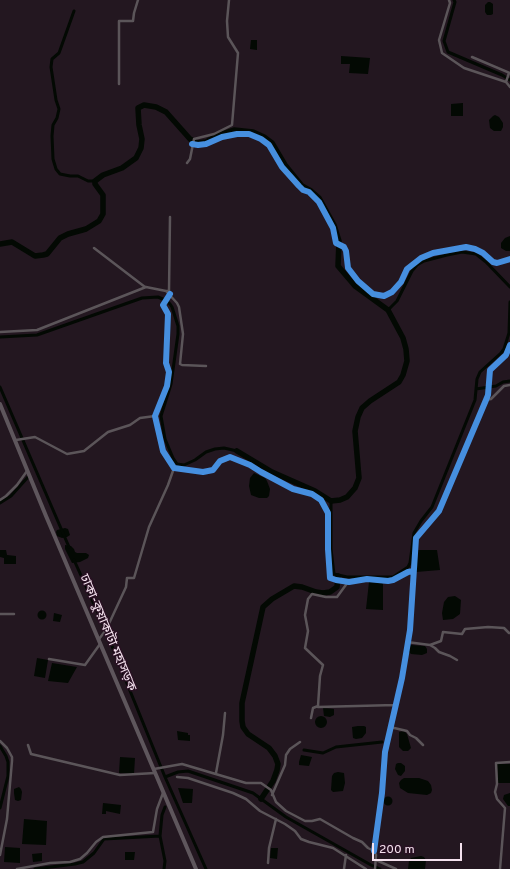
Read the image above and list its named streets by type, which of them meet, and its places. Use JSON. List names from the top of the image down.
{
  "streets": {
    "main road": ["ঢাকা-কুয়াকাটা মহাসড়ক"]
  },
  "scale_bar": "200 m"
}
